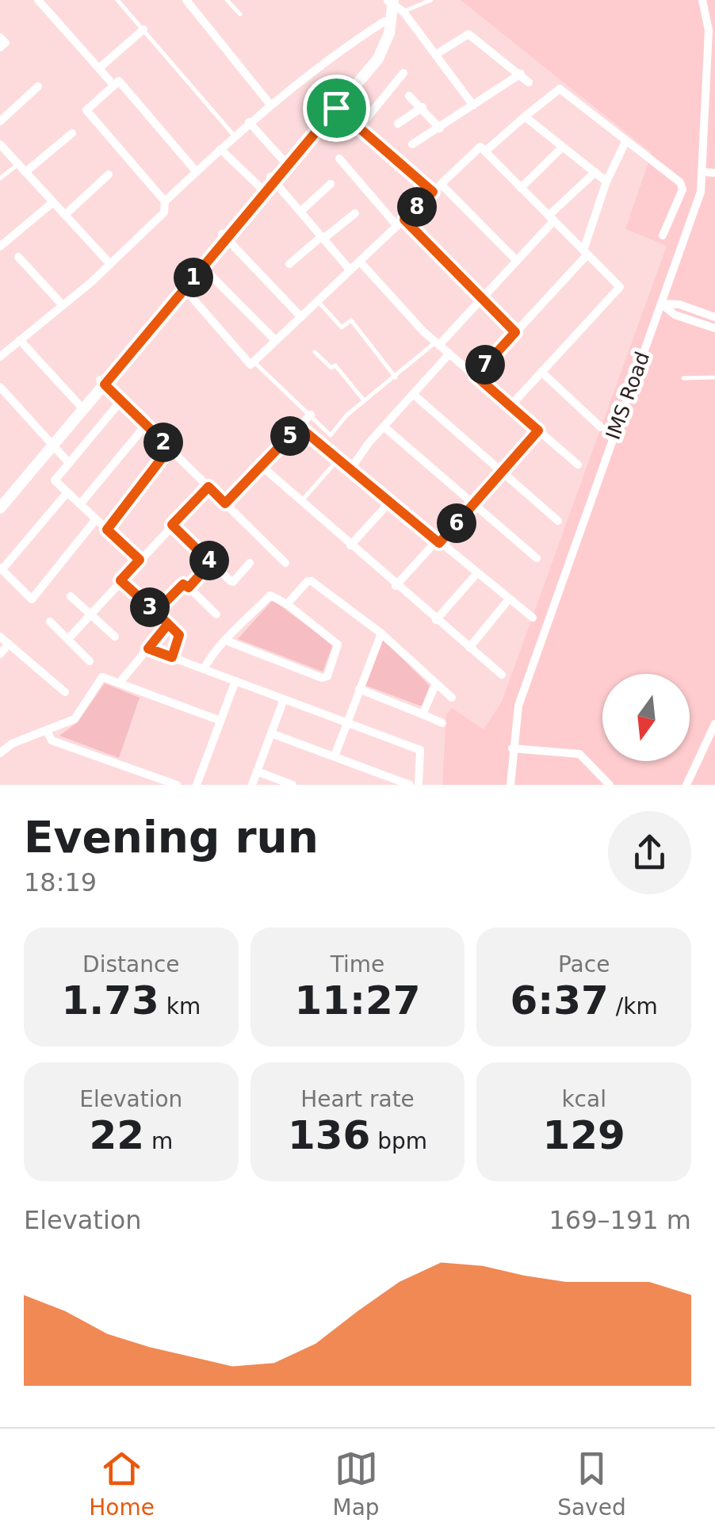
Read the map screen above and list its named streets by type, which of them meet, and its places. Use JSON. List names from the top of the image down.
{
  "streets": {
    "street": ["IMS Road"]
  },
  "north": "bottom",
  "page": {
    "pins": [
      "8",
      "1",
      "7",
      "5",
      "2",
      "6",
      "4",
      "3"
    ],
    "heading": ["Evening run", "18:19"],
    "stats": [
      ["Distance", "1.73 km"],
      ["Time", "11:27"],
      ["Pace", "6:37 /km"],
      ["Elevation", "22 m"],
      ["Heart rate", "136 bpm"],
      ["kcal", "129"]
    ],
    "chart": ["Elevation", "169–191 m"],
    "tabs": ["Home", "Map", "Saved"]
  }
}
